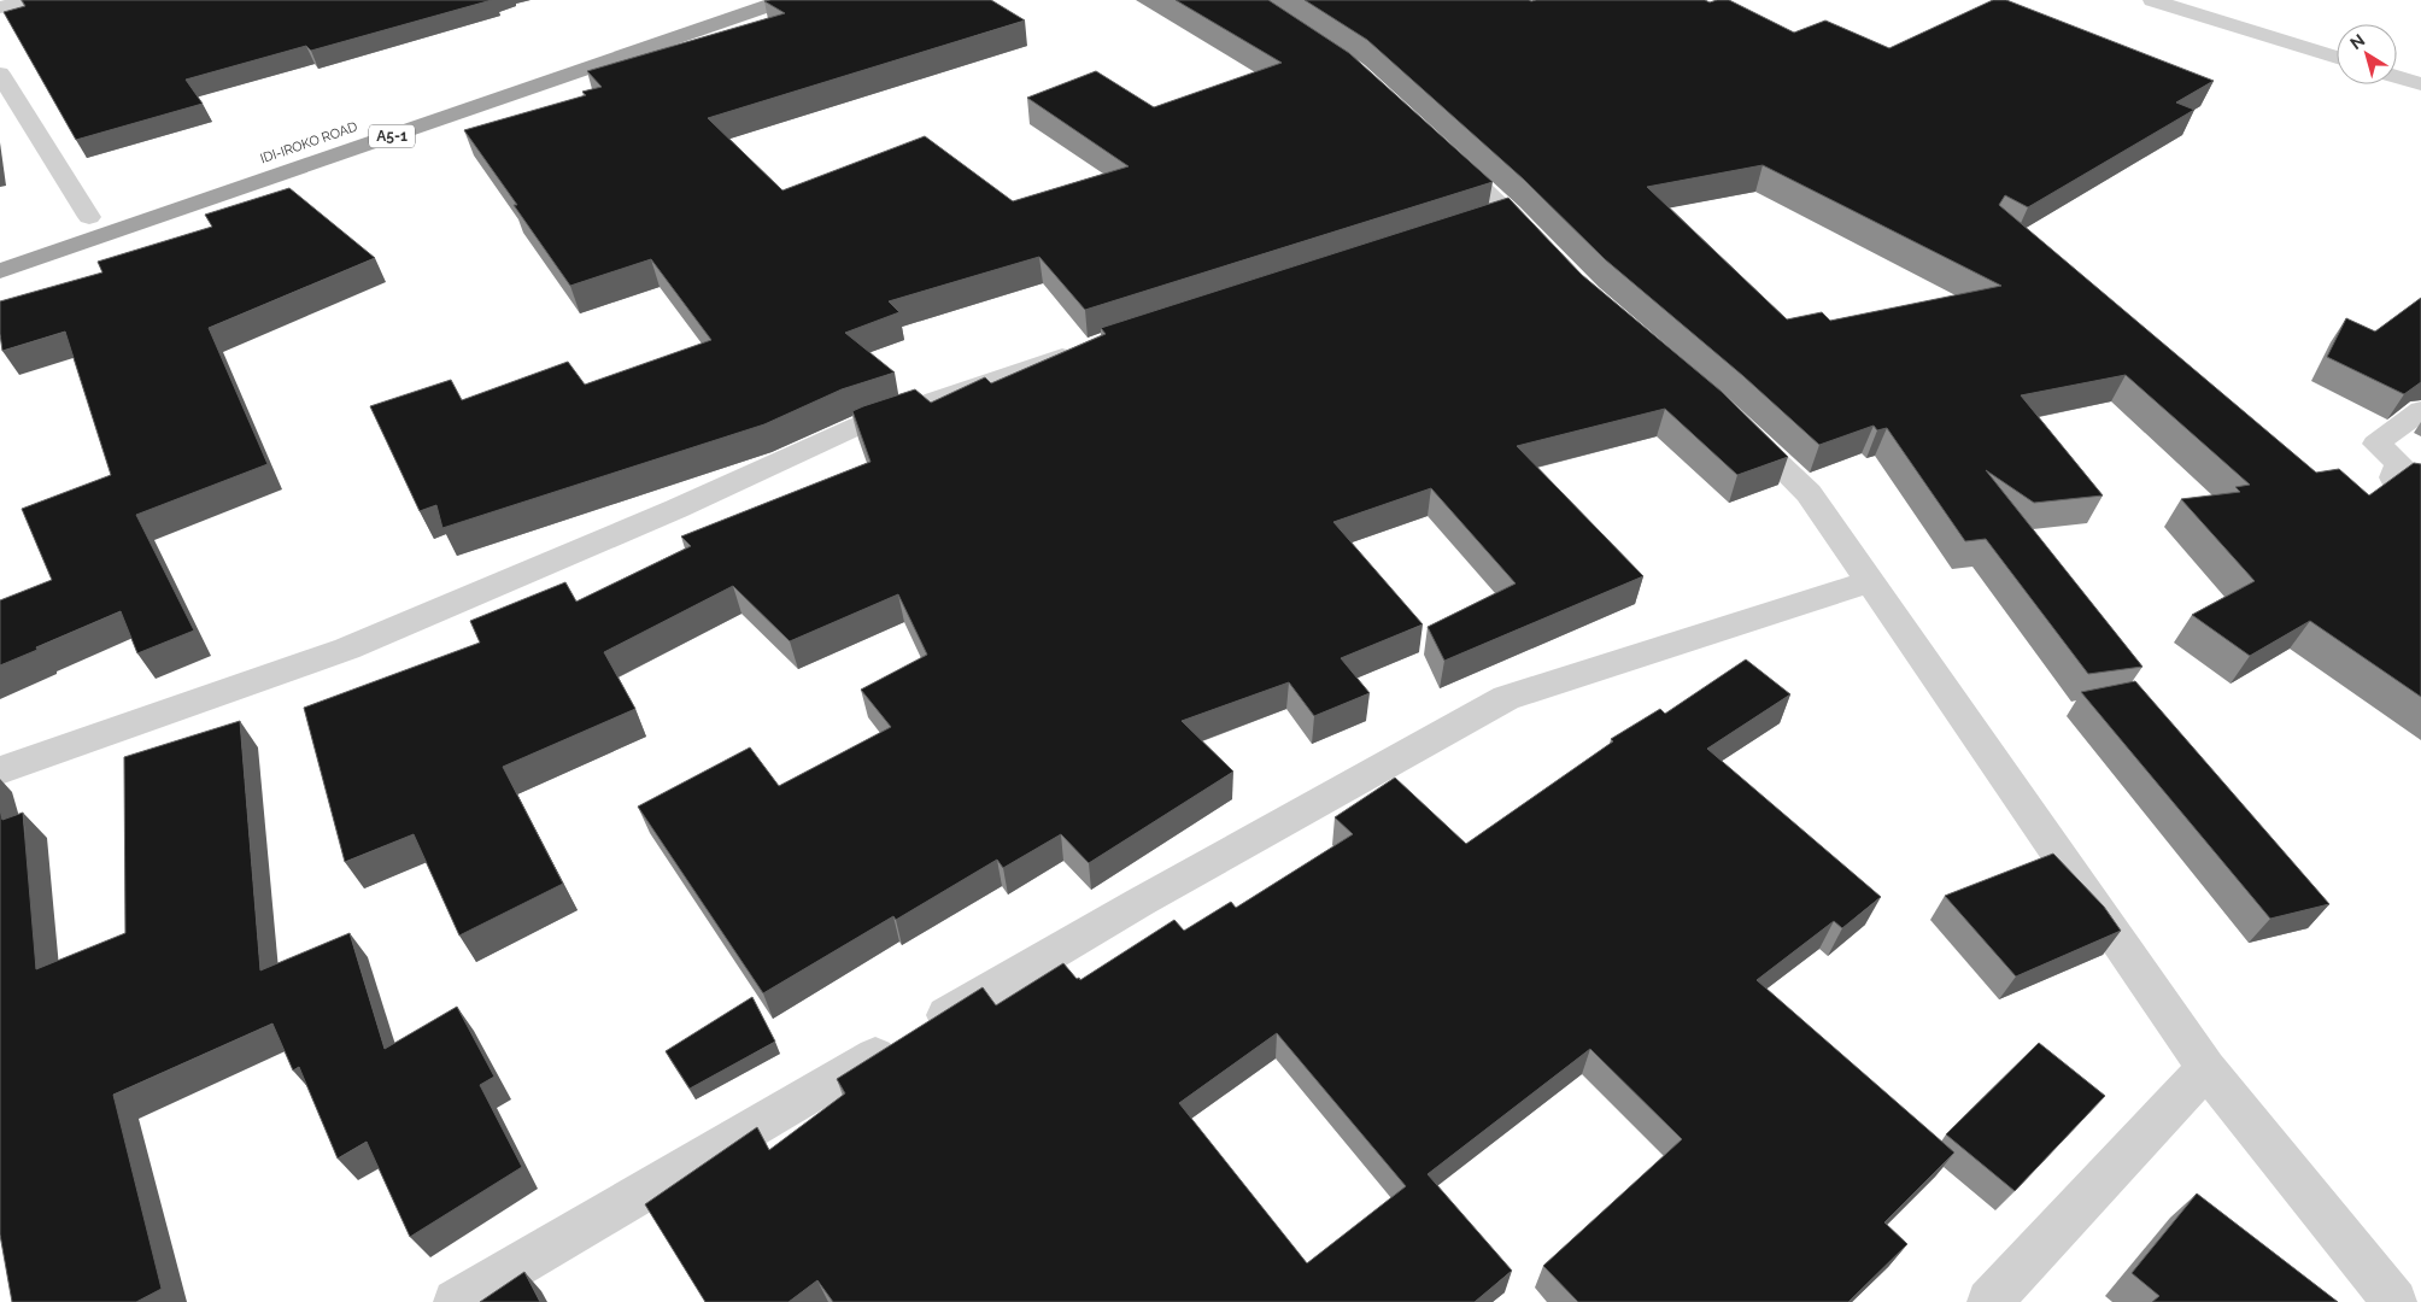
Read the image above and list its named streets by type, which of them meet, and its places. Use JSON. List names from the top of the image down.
{
  "streets": {
    "highway": ["A5-1"]
  },
  "north": "top left"
}
